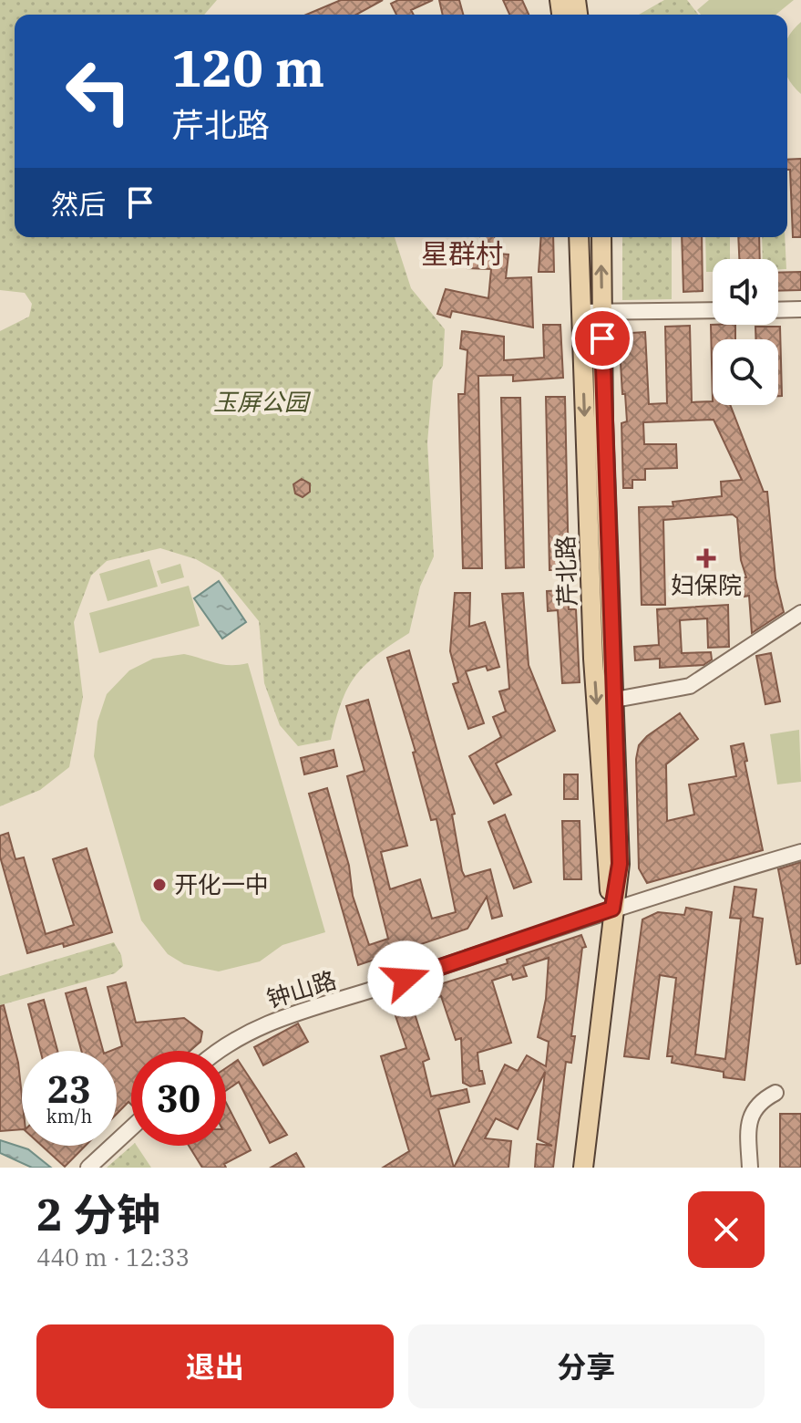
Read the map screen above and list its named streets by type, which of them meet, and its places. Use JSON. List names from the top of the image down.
{
  "streets": {
    "main road": ["芹北路"],
    "street": ["钟山路"]
  },
  "crossings": [
    ["芹北路", "钟山路"]
  ],
  "districts": ["星群村"],
  "parks": ["玉屏公园"],
  "places": {
    "health": ["妇保院"],
    "other": ["开化一中"]
  },
  "page": {
    "turn": ["120 m", "芹北路"],
    "then": "然后",
    "speed": "23 km/h",
    "limit": "30",
    "heading": ["2 分钟", "440 m · 12:33"],
    "buttons": ["退出", "分享"]
  }
}
